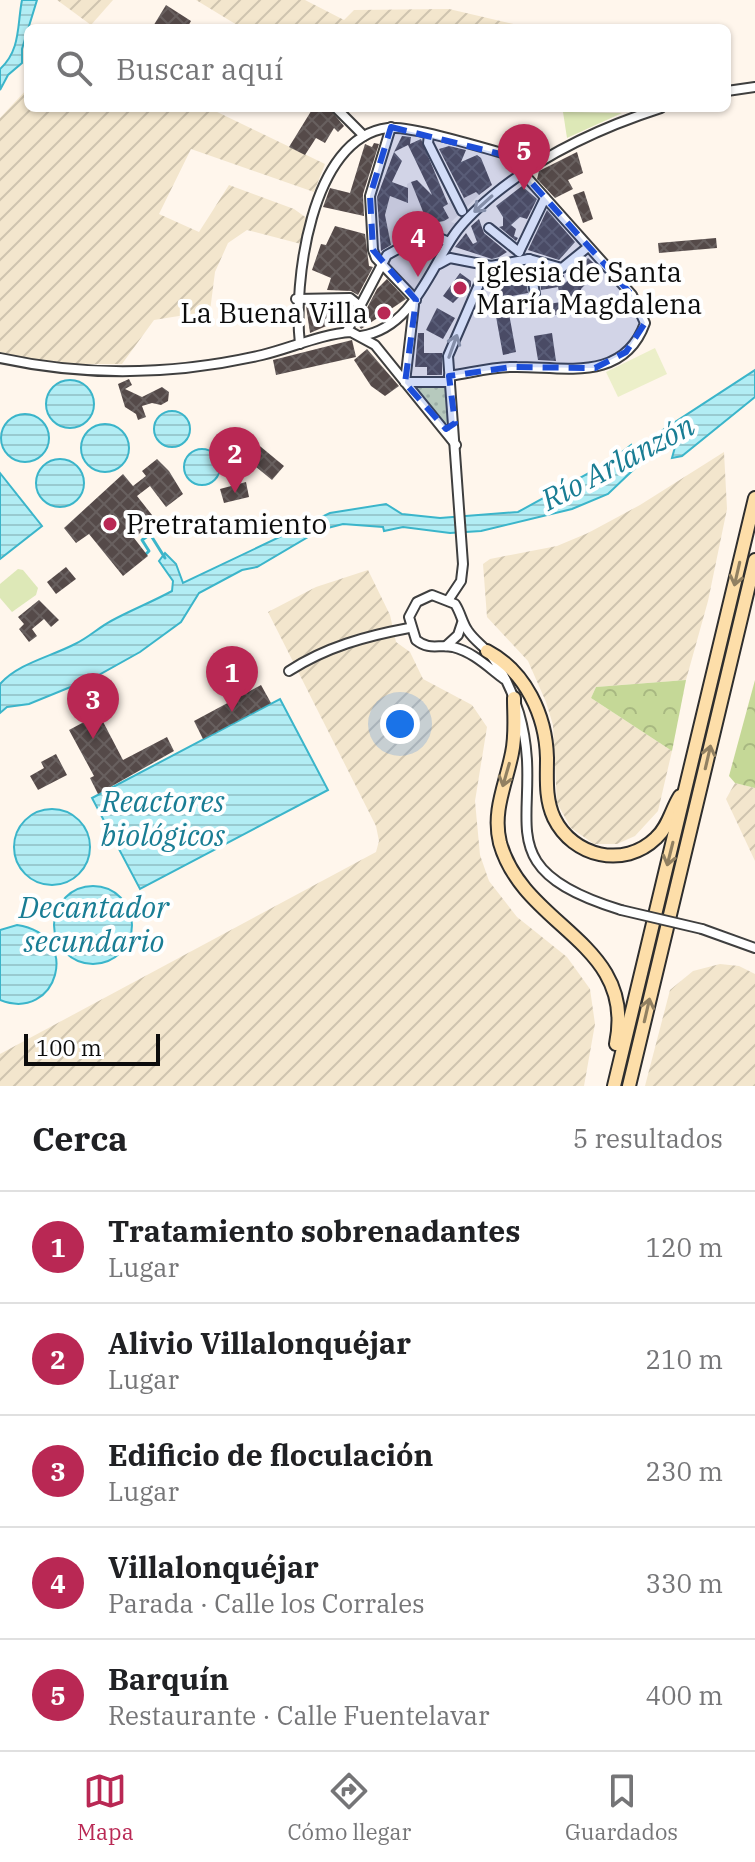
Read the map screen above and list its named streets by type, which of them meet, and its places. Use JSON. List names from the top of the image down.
{
  "water": ["Río Arlanzón", "Reactores biológicos", "Decantador secundario"],
  "places": ["Iglesia de Santa María Magdalena", "La Buena Villa", "Pretratamiento"],
  "scale_bar": "100 m",
  "page": {
    "search": "Buscar aquí",
    "pins": [
      "5",
      "4",
      "2",
      "1",
      "3"
    ],
    "scale": "100 m",
    "heading": ["Cerca", "5 resultados"],
    "list": [
      {
        "mark": "1",
        "name": "Tratamiento sobrenadantes",
        "note": "Lugar",
        "value": "120 m"
      },
      {
        "mark": "2",
        "name": "Alivio Villalonquéjar",
        "note": "Lugar",
        "value": "210 m"
      },
      {
        "mark": "3",
        "name": "Edificio de floculación",
        "note": "Lugar",
        "value": "230 m"
      },
      {
        "mark": "4",
        "name": "Villalonquéjar",
        "note": "Parada · Calle los Corrales",
        "value": "330 m"
      },
      {
        "mark": "5",
        "name": "Barquín",
        "note": "Restaurante · Calle Fuentelavar",
        "value": "400 m"
      }
    ],
    "nav": ["Mapa", "Cómo llegar", "Guardados"]
  }
}
